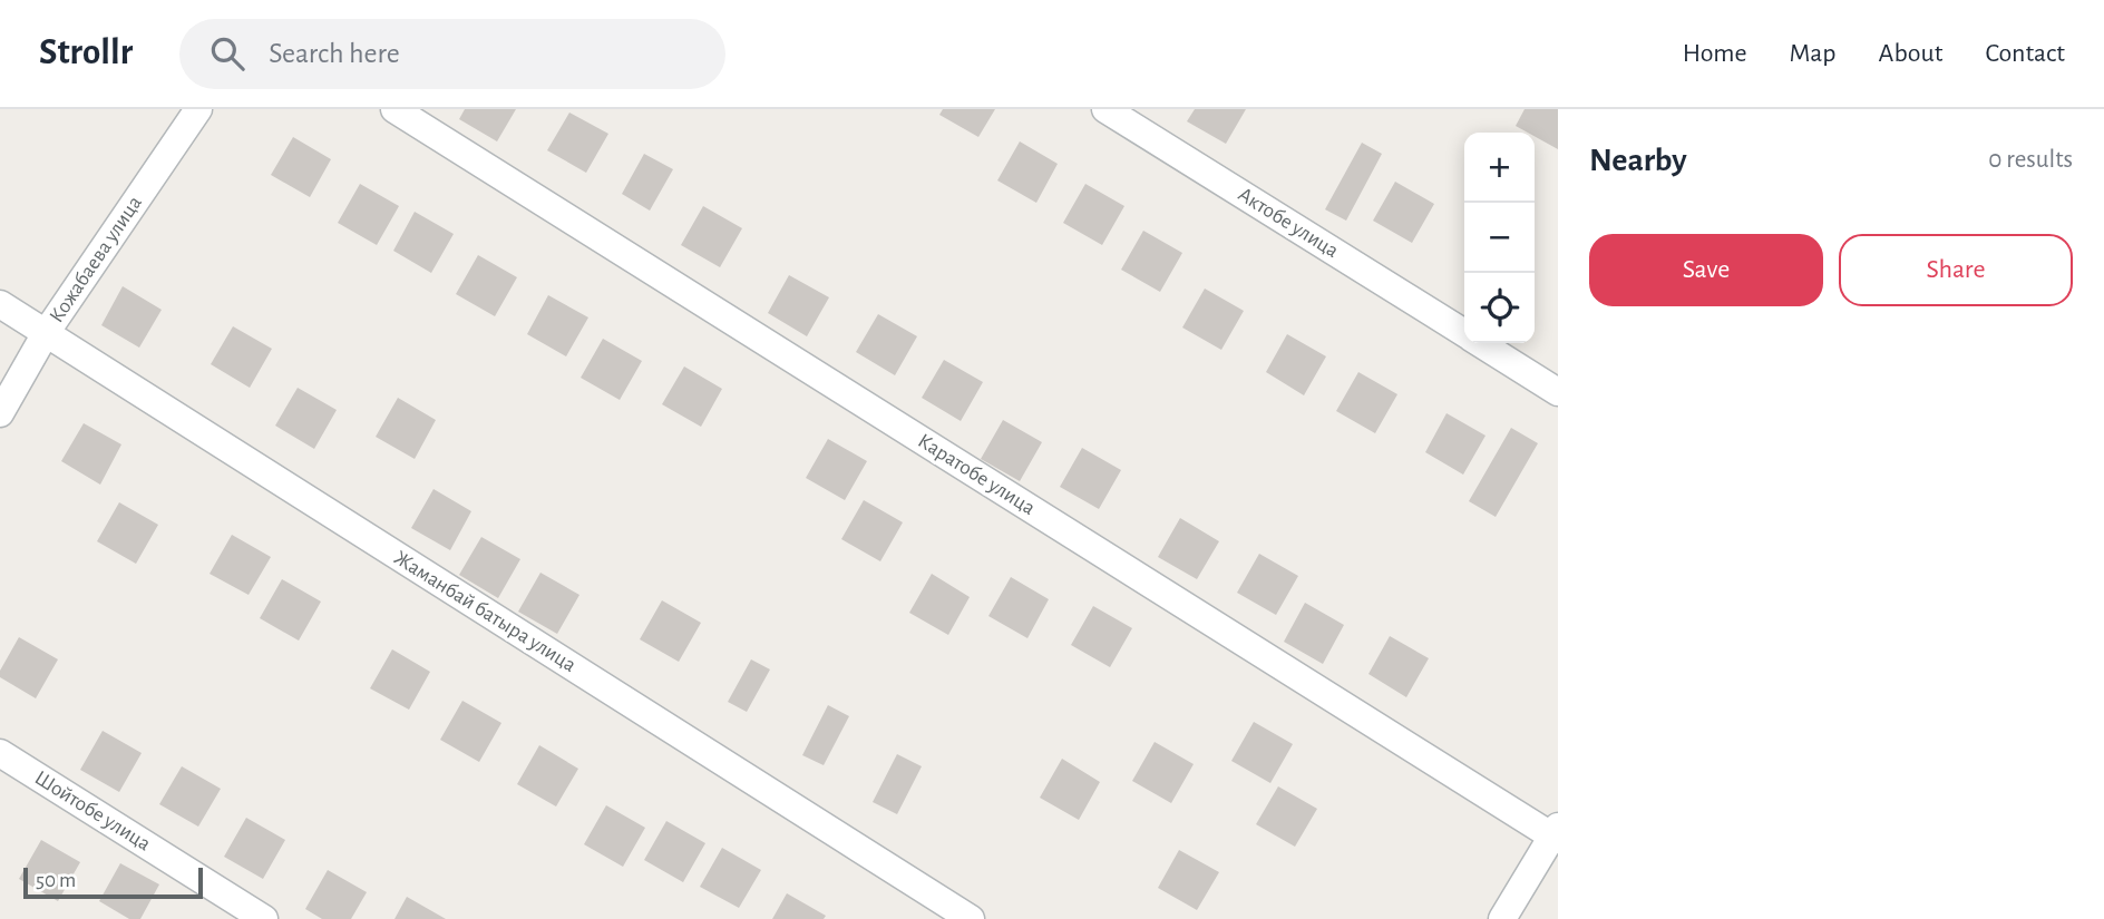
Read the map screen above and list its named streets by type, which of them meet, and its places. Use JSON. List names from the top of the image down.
{
  "streets": {
    "street": [
      "Актобе улица",
      "Кожабаева улица",
      "Каратобе улица",
      "Жаманбай батыра улица",
      "Шойтобе улица"
    ]
  },
  "crossings": [
    ["Кожабаева улица", "Жаманбай батыра улица"]
  ],
  "scale_bar": "50 m",
  "page": {
    "header": "Strollr",
    "search": "Search here",
    "nav": [
      "Home",
      "Map",
      "About",
      "Contact"
    ],
    "heading": ["Nearby", "0 results"],
    "map_buttons": ["+", "−"],
    "buttons": ["Save", "Share"],
    "scale": "50 m"
  }
}
